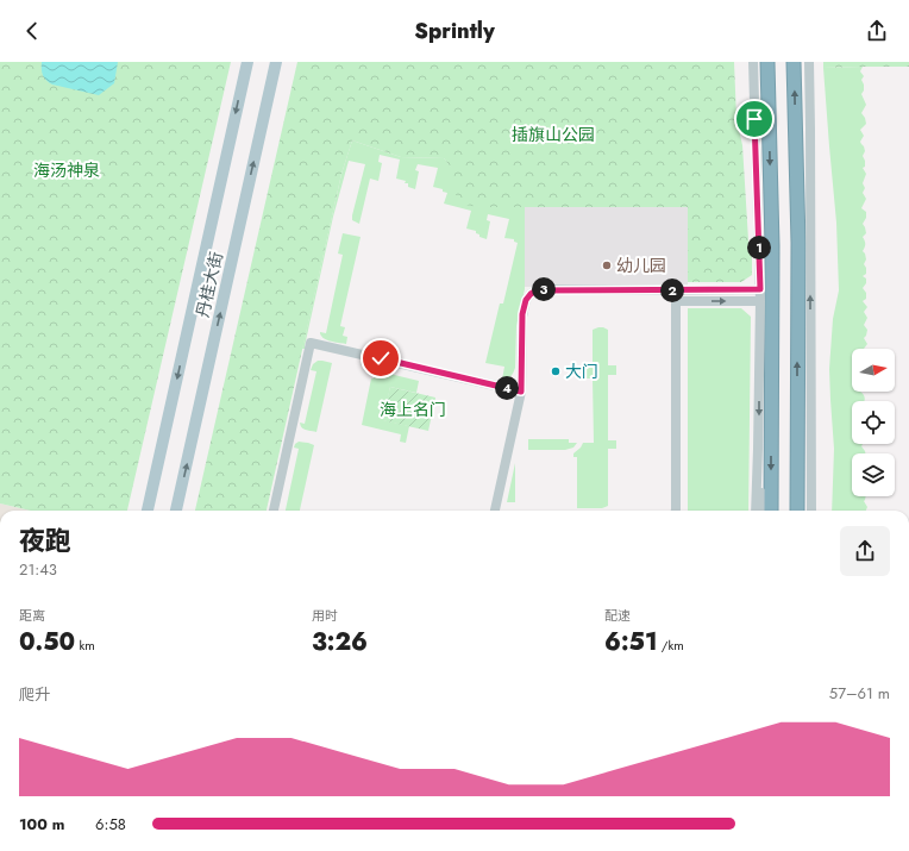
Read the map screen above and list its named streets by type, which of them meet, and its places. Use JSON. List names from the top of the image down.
{
  "streets": {
    "main road": ["丹桂大街"]
  },
  "parks": ["插旗山公园", "海汤神泉", "海上名门"],
  "places": ["幼儿园", "大门"],
  "north": "right",
  "page": {
    "header": "Sprintly",
    "pins": [
      "1",
      "3",
      "2",
      "4"
    ],
    "heading": ["夜跑", "21:43"],
    "stats": [
      ["距离", "0.50 km"],
      ["用时", "3:26"],
      ["配速", "6:51 /km"]
    ],
    "chart": ["爬升", "57–61 m"],
    "list": [
      {
        "name": "100 m",
        "note": "6:58"
      }
    ]
  }
}
